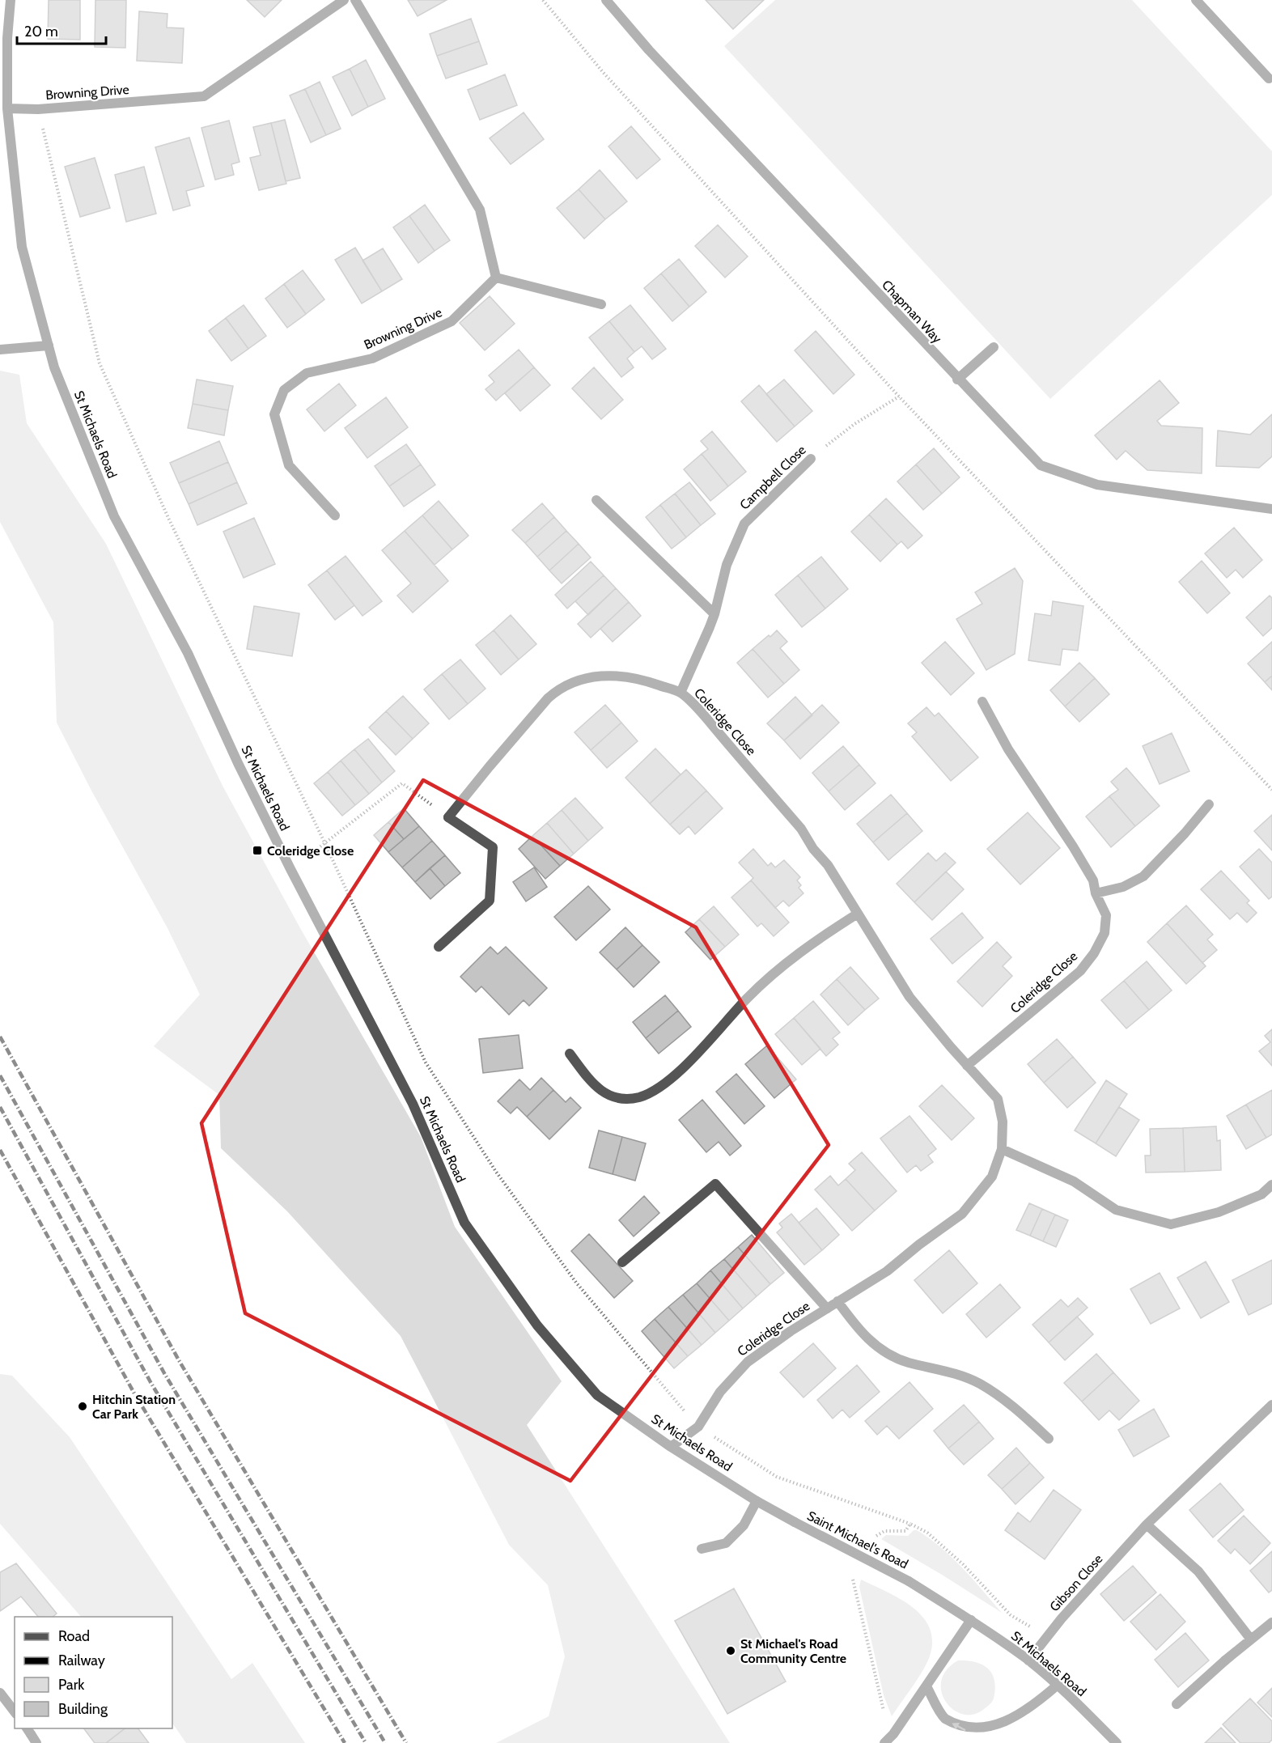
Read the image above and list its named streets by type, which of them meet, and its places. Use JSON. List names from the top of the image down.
{
  "streets": {
    "street": [
      "Browning Drive",
      "Chapman Way",
      "St Michaels Road",
      "Campbell Close",
      "Coleridge Close",
      "Saint Michael's Road",
      "Gibson Close"
    ]
  },
  "crossings": [
    ["Browning Drive", "St Michaels Road"],
    ["St Michaels Road", "Coleridge Close"],
    ["St Michaels Road", "Saint Michael's Road"],
    ["St Michaels Road", "Gibson Close"],
    ["Campbell Close", "Coleridge Close"]
  ],
  "places": {
    "transit": ["Coleridge Close"],
    "other": ["Hitchin Station Car Park", "St Michael's Road Community Centre"]
  },
  "legend": [
    "Road",
    "Railway",
    "Park",
    "Building"
  ],
  "scale_bar": "20 m"
}
